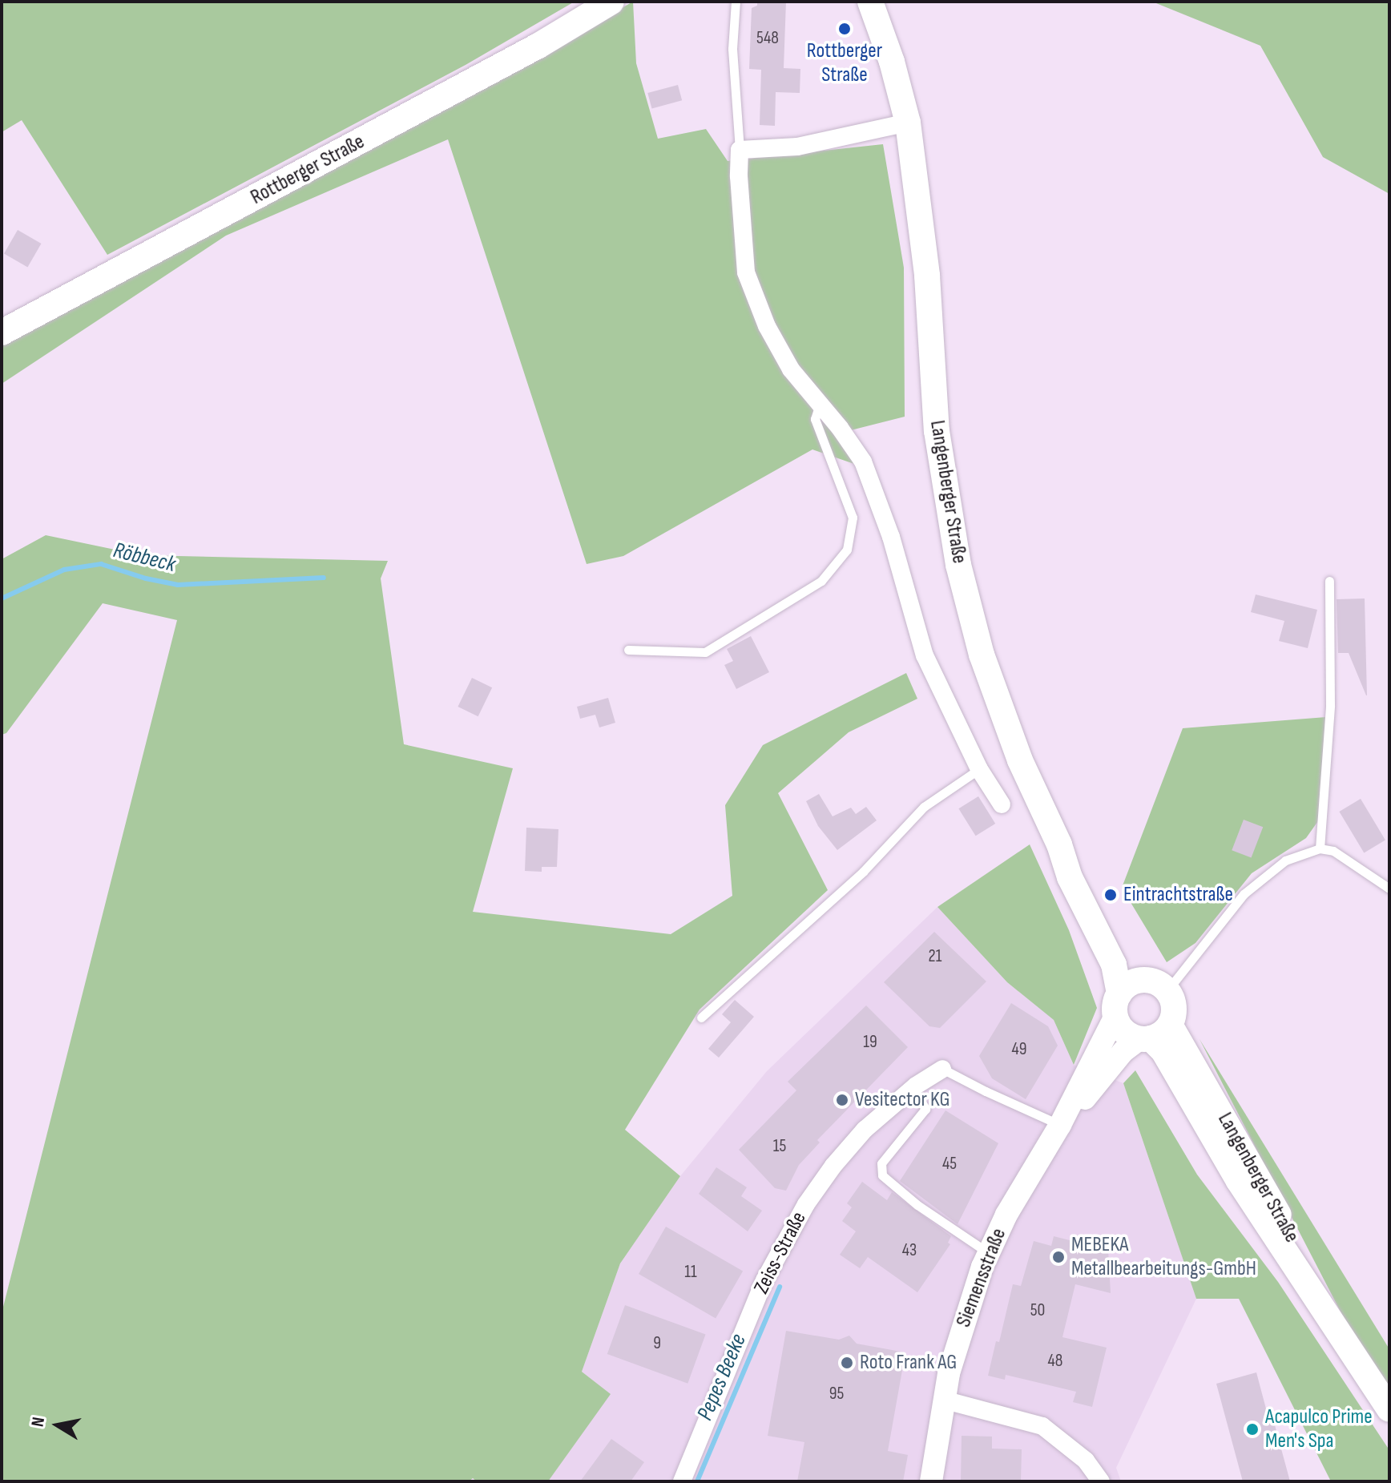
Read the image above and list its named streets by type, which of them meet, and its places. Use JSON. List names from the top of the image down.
{
  "streets": {
    "main road": ["Rottberger Straße", "Langenberger Straße"],
    "street": ["Zeiss-Straße", "Siemensstraße"]
  },
  "crossings": [
    ["Langenberger Straße", "Siemensstraße"]
  ],
  "water": ["Röbbeck", "Pepes Beeke"],
  "places": [
    "Rottberger Straße",
    "Eintrachtstraße",
    "Vesitector KG",
    "MEBEKA Metallbearbeitungs-GmbH",
    "Roto Frank AG",
    "Acapulco Prime Men's Spa"
  ],
  "house_numbers": [
    "548",
    "21",
    "19",
    "49",
    "15",
    "45",
    "43",
    "11",
    "50",
    "9",
    "48",
    "95"
  ],
  "north": "left"
}
